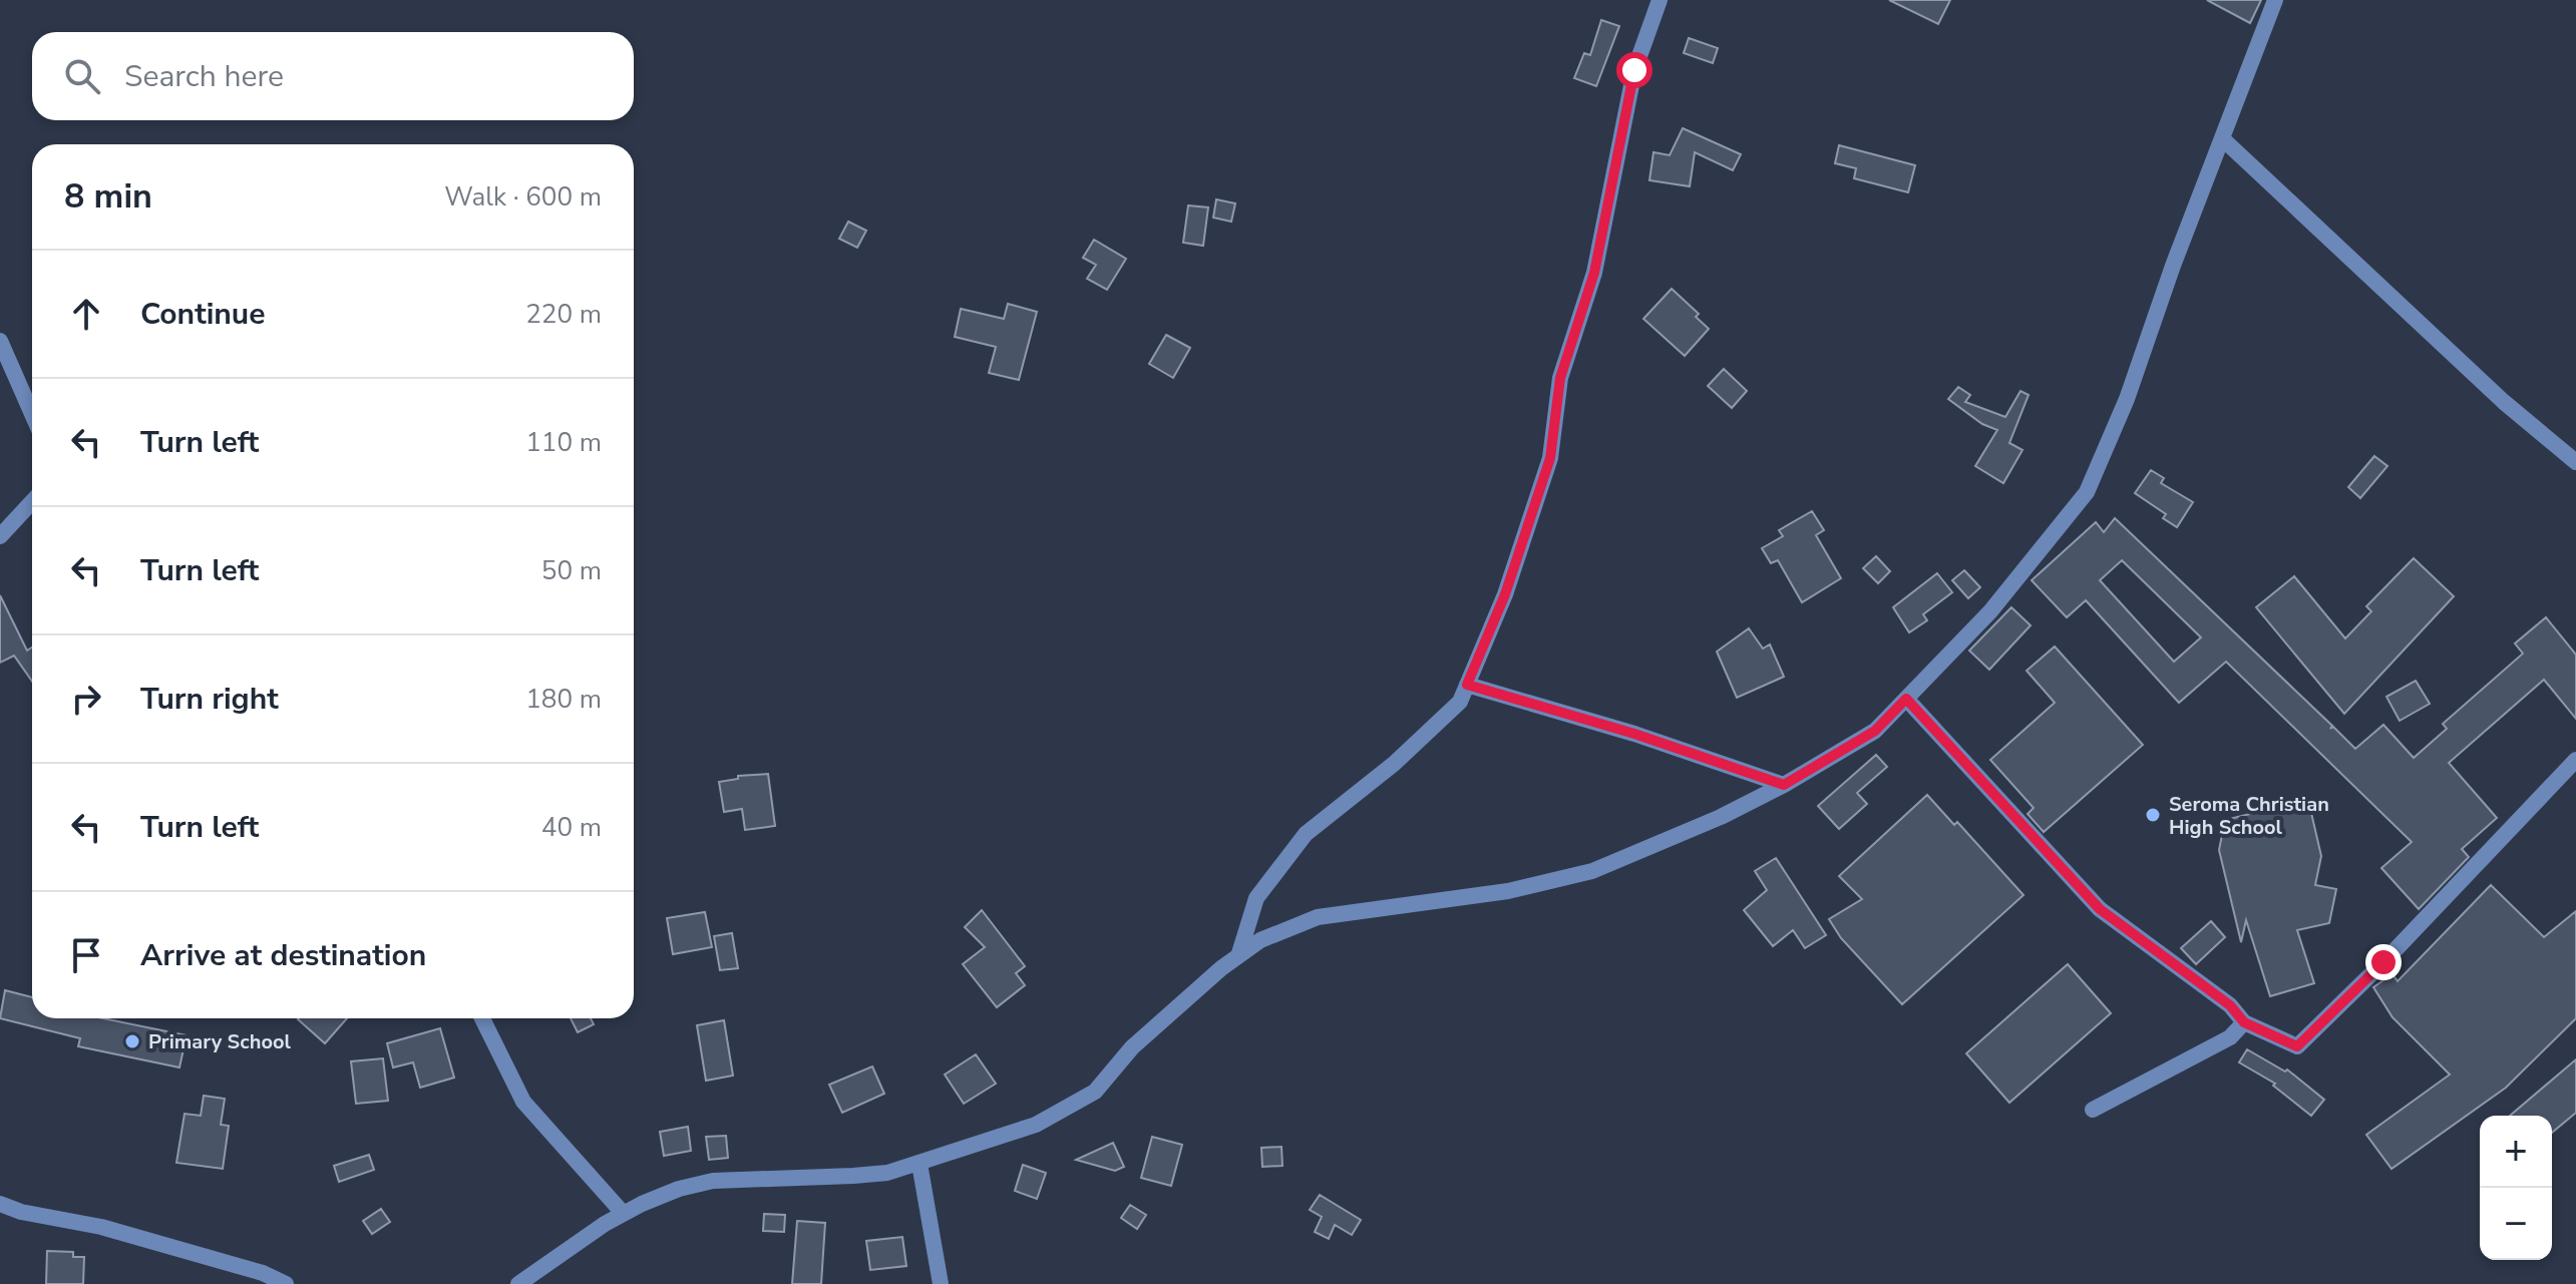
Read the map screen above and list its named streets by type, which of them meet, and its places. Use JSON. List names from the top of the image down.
{
  "places": ["Seroma Christian High School", "Primary School"],
  "page": {
    "search": "Search here",
    "heading": ["8 min", "Walk · 600 m"],
    "list": [
      ["Continue", "220 m"],
      ["Turn left", "110 m"],
      ["Turn left", "50 m"],
      ["Turn right", "180 m"],
      ["Turn left", "40 m"],
      "Arrive at destination"
    ],
    "map_buttons": ["+", "−"]
  }
}
